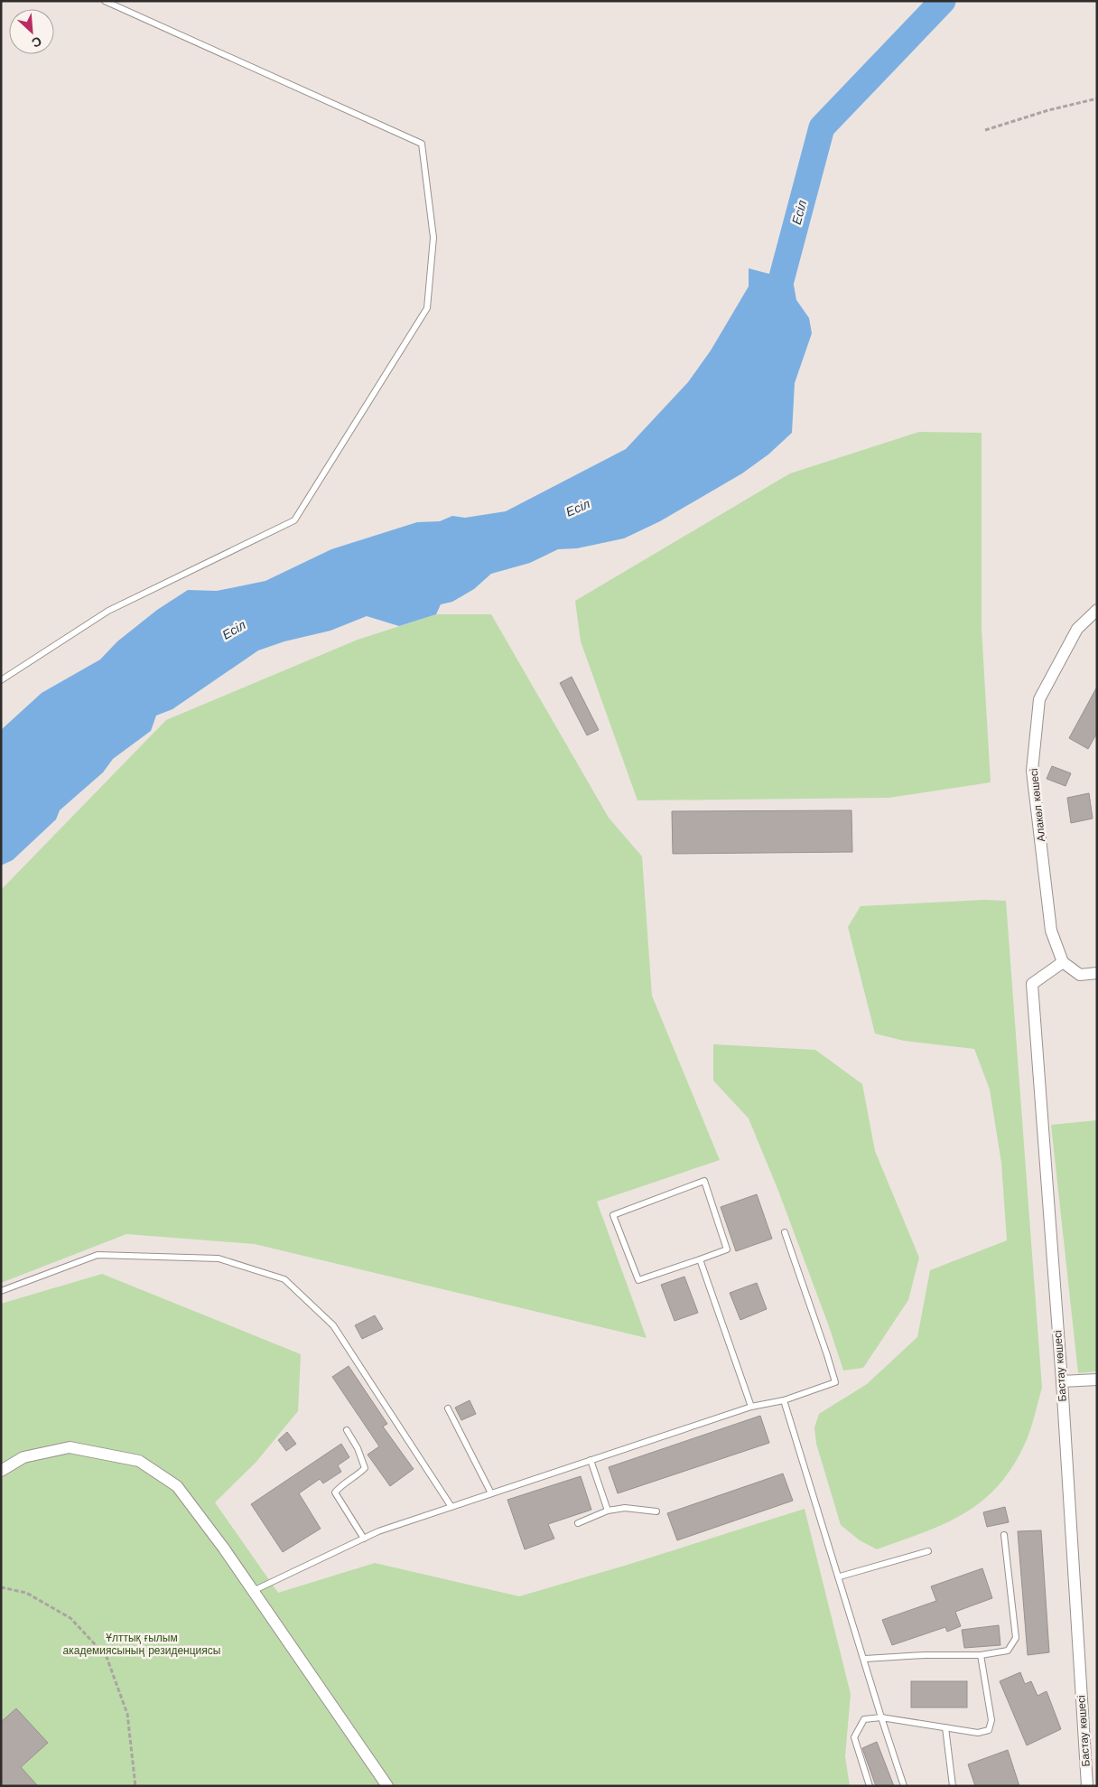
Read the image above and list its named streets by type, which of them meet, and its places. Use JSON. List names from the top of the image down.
{
  "streets": {
    "street": ["Алакөл көшесі", "Бастау көшесі"]
  },
  "crossings": [
    ["Алакөл көшесі", "Бастау көшесі"]
  ],
  "water": ["Есіл"],
  "parks": ["Ұлттық ғылым академиясының резиденциясы"],
  "north": "bottom right"
}
